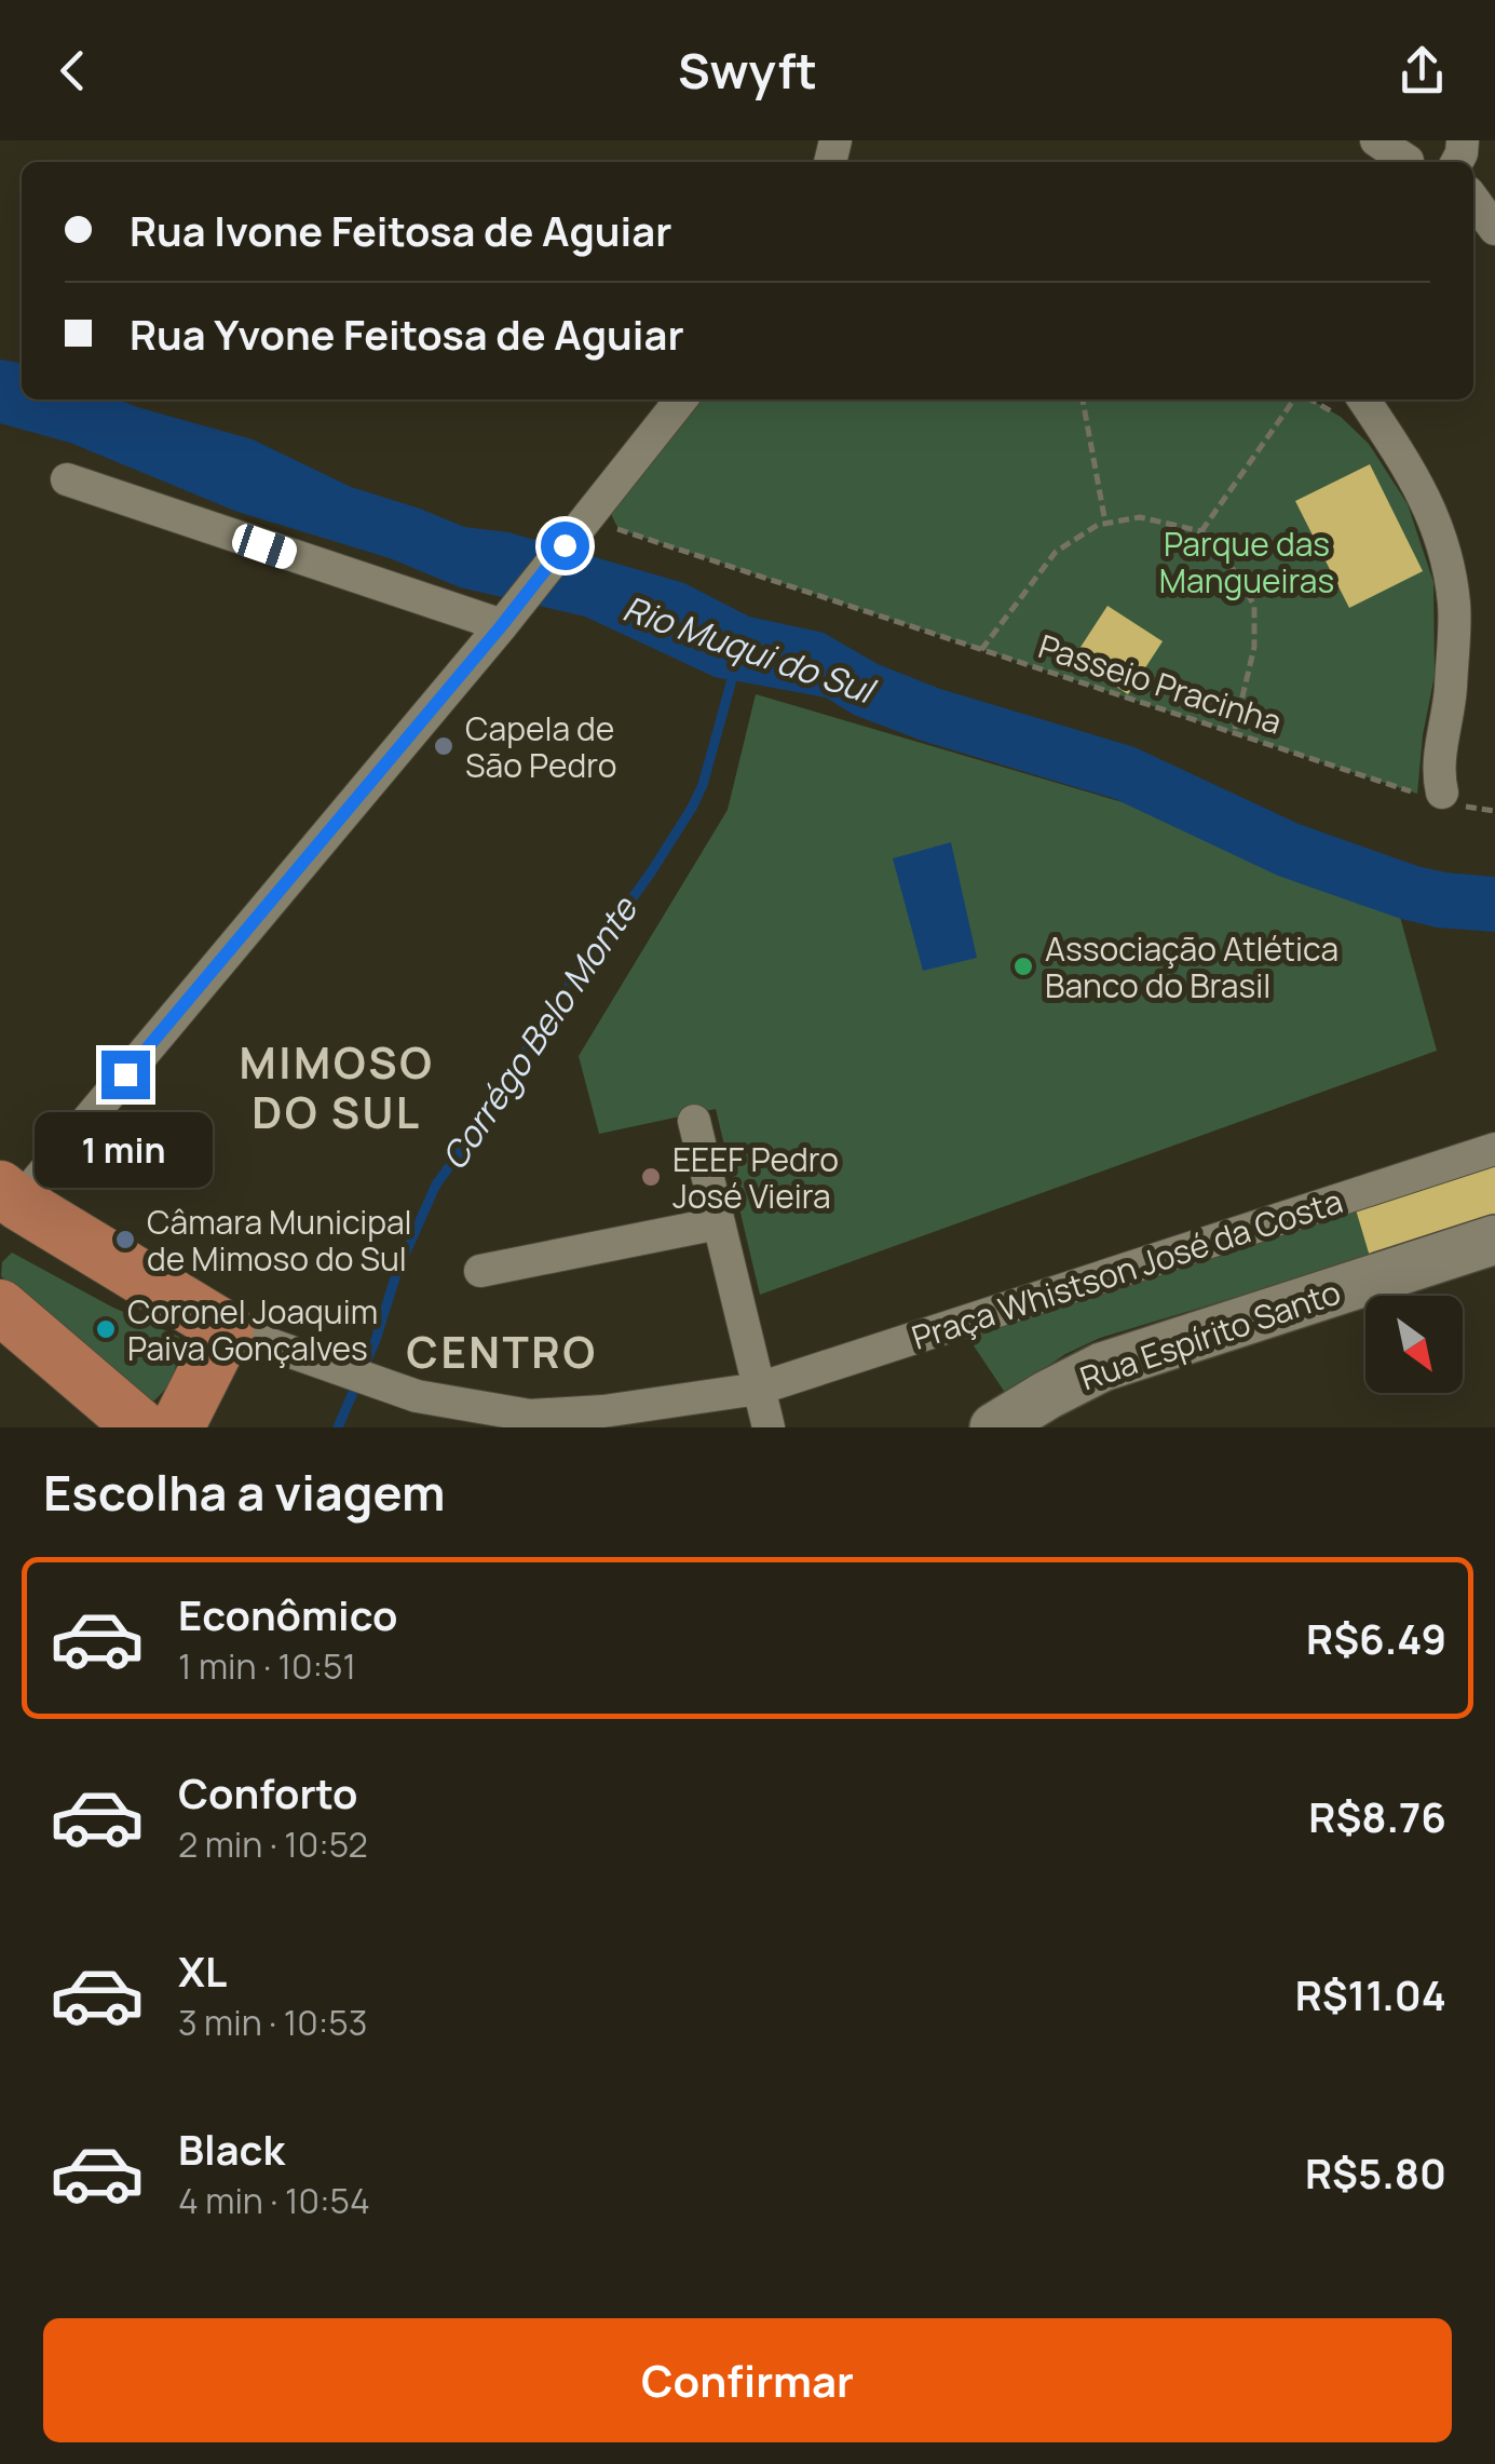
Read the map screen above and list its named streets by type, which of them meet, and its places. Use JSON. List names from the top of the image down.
{
  "streets": {
    "main road": ["Rua Espírito Santo"],
    "street": ["Praça Whistson José da Costa"],
    "path": ["Passeio Pracinha"]
  },
  "districts": ["MIMOSO DO SUL", "CENTRO"],
  "water": ["Rio Muqui do Sul", "Corrégo Belo Monte"],
  "parks": ["Parque das Mangueiras"],
  "places": [
    "Capela de São Pedro",
    "Associação Atlética Banco do Brasil",
    "EEEF Pedro José Vieira",
    "Câmara Municipal de Mimoso do Sul",
    "Coronel Joaquim Paiva Gonçalves"
  ],
  "north": "bottom right",
  "page": {
    "header": "Swyft",
    "banner": ["Rua Ivone Feitosa de Aguiar", "Rua Yvone Feitosa de Aguiar"],
    "bubble": "1 min",
    "heading": "Escolha a viagem",
    "list": [
      {
        "name": "Econômico",
        "note": "1 min · 10:51",
        "value": "R$6.49"
      },
      {
        "name": "Conforto",
        "note": "2 min · 10:52",
        "value": "R$8.76"
      },
      {
        "name": "XL",
        "note": "3 min · 10:53",
        "value": "R$11.04"
      },
      {
        "name": "Black",
        "note": "4 min · 10:54",
        "value": "R$5.80"
      }
    ],
    "buttons": "Confirmar"
  }
}
